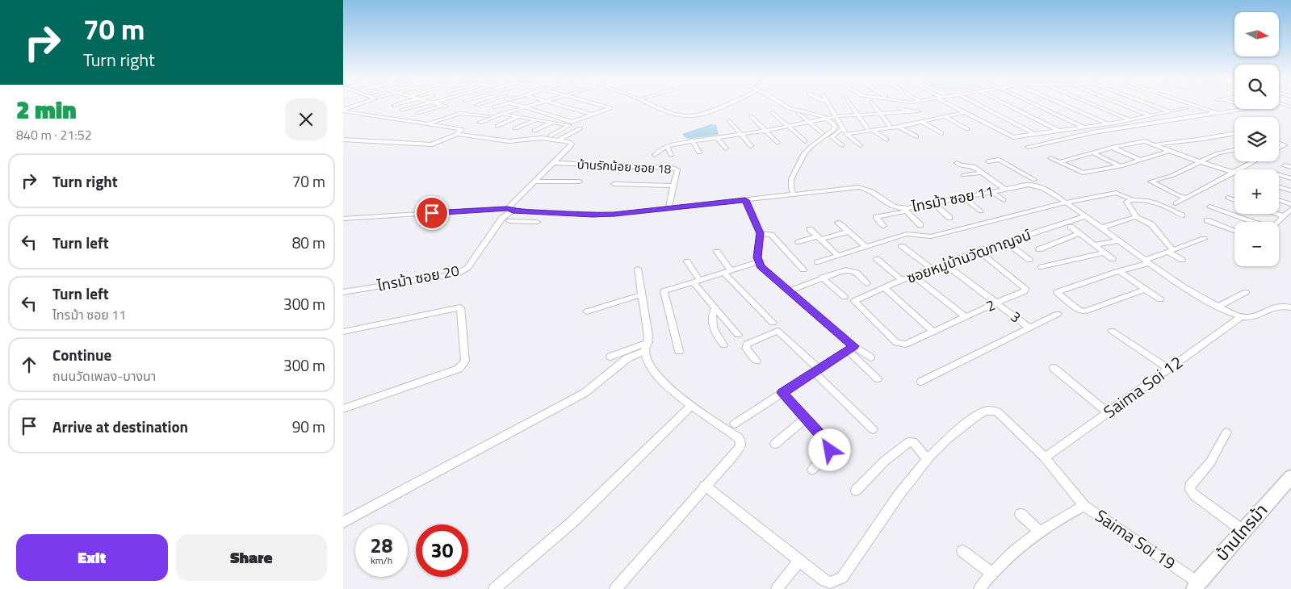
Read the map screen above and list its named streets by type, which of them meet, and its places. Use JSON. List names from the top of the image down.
{
  "streets": {
    "street": [
      "บ้านรักน้อย ซอย 18",
      "ไทรม้า ซอย 11",
      "ซอยหมู่บ้านวัฒกาญจน์",
      "ไทรม้า ซอย 20",
      "2",
      "3",
      "Saima Soi 12",
      "บ้านไทรม้า",
      "Saima Soi 19"
    ]
  },
  "crossings": [
    ["บ้านรักน้อย ซอย 18", "ไทรม้า ซอย 11"],
    ["บ้านรักน้อย ซอย 18", "ไทรม้า ซอย 20"],
    ["ไทรม้า ซอย 11", "ซอยหมู่บ้านวัฒกาญจน์"],
    ["ไทรม้า ซอย 11", "ไทรม้า ซอย 20"],
    ["ไทรม้า ซอย 11", "Saima Soi 12"],
    ["ซอยหมู่บ้านวัฒกาญจน์", "2"],
    ["ซอยหมู่บ้านวัฒกาญจน์", "3"],
    ["2", "3"],
    ["บ้านไทรม้า", "Saima Soi 19"]
  ],
  "north": "right",
  "page": {
    "turn": ["70 m", "Turn right"],
    "map_buttons": ["+", "−"],
    "heading": ["2 min", "840 m · 21:52"],
    "list": [
      {
        "name": "Turn right",
        "value": "70 m"
      },
      {
        "name": "Turn left",
        "value": "80 m"
      },
      {
        "name": "Turn left",
        "note": "ไทรม้า ซอย 11",
        "value": "300 m"
      },
      {
        "name": "Continue",
        "note": "ถนนวัดเพลง-บางนา",
        "value": "300 m"
      },
      {
        "name": "Arrive at destination",
        "value": "90 m"
      }
    ],
    "speed": "28 km/h",
    "limit": "30",
    "buttons": ["Exit", "Share"]
  }
}
